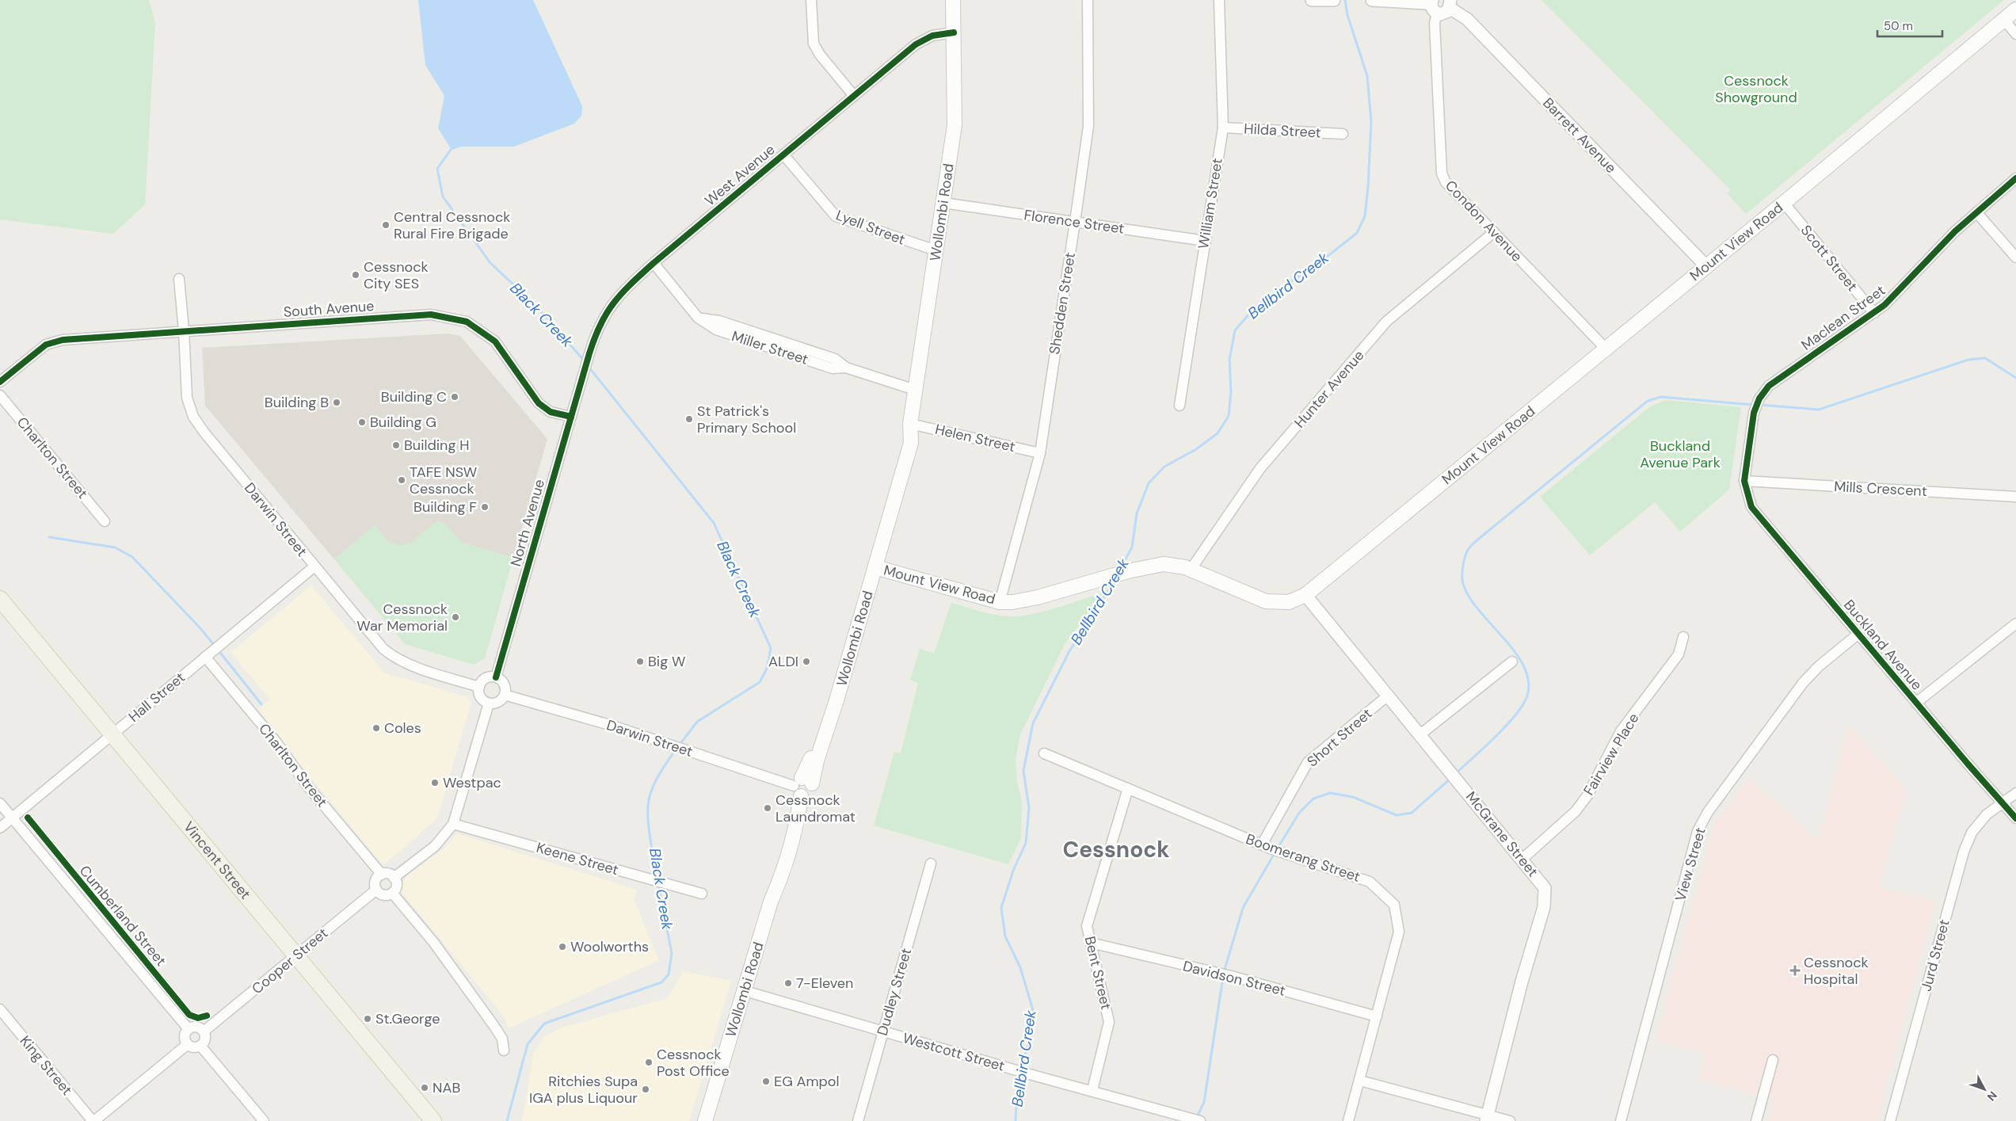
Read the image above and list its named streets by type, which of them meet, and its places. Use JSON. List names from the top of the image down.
{
  "streets": {
    "main road": ["Wollombi Road", "Mount View Road", "Vincent Street"],
    "street": [
      "Hilda Street",
      "Barrett Avenue",
      "West Avenue",
      "William Street",
      "Condon Avenue",
      "Florence Street",
      "Lyell Street",
      "Scott Street",
      "Shedden Street",
      "South Avenue",
      "Maclean Street",
      "Miller Street",
      "Hunter Avenue",
      "Helen Street",
      "Charlton Street",
      "Mills Crescent",
      "Darwin Street",
      "North Avenue",
      "Buckland Avenue",
      "Hall Street",
      "Short Street",
      "Fairview Place",
      "McGrane Street",
      "Boomerang Street",
      "Keene Street",
      "View Street",
      "Cumberland Street",
      "Jurd Street",
      "Cooper Street",
      "Bent Street",
      "Davidson Street",
      "Dudley Street",
      "Westcott Street",
      "King Street"
    ]
  },
  "crossings": [
    ["Hilda Street", "William Street"],
    ["Barrett Avenue", "Mount View Road"],
    ["West Avenue", "Wollombi Road"],
    ["West Avenue", "Lyell Street"],
    ["West Avenue", "Miller Street"],
    ["West Avenue", "North Avenue"],
    ["William Street", "Florence Street"],
    ["Wollombi Road", "Florence Street"],
    ["Wollombi Road", "Lyell Street"],
    ["Wollombi Road", "Mount View Road"],
    ["Wollombi Road", "Miller Street"],
    ["Wollombi Road", "Helen Street"],
    ["Wollombi Road", "Darwin Street"],
    ["Wollombi Road", "Westcott Street"],
    ["Condon Avenue", "Mount View Road"],
    ["Condon Avenue", "Hunter Avenue"],
    ["Florence Street", "Shedden Street"],
    ["Mount View Road", "Scott Street"],
    ["Mount View Road", "Shedden Street"],
    ["Mount View Road", "Hunter Avenue"],
    ["Mount View Road", "McGrane Street"],
    ["Scott Street", "Maclean Street"],
    ["Shedden Street", "Helen Street"],
    ["South Avenue", "Darwin Street"],
    ["South Avenue", "North Avenue"],
    ["Maclean Street", "Mills Crescent"],
    ["Maclean Street", "Buckland Avenue"],
    ["Charlton Street", "Hall Street"],
    ["Charlton Street", "Cooper Street"],
    ["Mills Crescent", "Buckland Avenue"],
    ["Darwin Street", "North Avenue"],
    ["Darwin Street", "Hall Street"],
    ["Buckland Avenue", "View Street"],
    ["Buckland Avenue", "Jurd Street"],
    ["Hall Street", "Vincent Street"],
    ["Hall Street", "Cumberland Street"],
    ["Short Street", "McGrane Street"],
    ["Short Street", "Boomerang Street"],
    ["Fairview Place", "McGrane Street"],
    ["Boomerang Street", "Bent Street"],
    ["Boomerang Street", "Davidson Street"],
    ["Vincent Street", "Cooper Street"],
    ["Cumberland Street", "Cooper Street"],
    ["Bent Street", "Davidson Street"],
    ["Bent Street", "Westcott Street"],
    ["Dudley Street", "Westcott Street"]
  ],
  "districts": ["Cessnock"],
  "water": ["Bellbird Creek", "Black Creek"],
  "parks": ["Cessnock Showground", "Buckland Avenue Park"],
  "places": {
    "other": [
      "Central Cessnock Rural Fire Brigade",
      "Cessnock City SES",
      "Building C",
      "Building B",
      "St Patrick's Primary School",
      "Building G",
      "Building H",
      "TAFE NSW Cessnock",
      "Building F",
      "Cessnock War Memorial",
      "Big W",
      "ALDI",
      "Coles",
      "Westpac",
      "Cessnock Laundromat",
      "Woolworths",
      "7-Eleven",
      "St.George",
      "Cessnock Post Office",
      "EG Ampol",
      "NAB",
      "Ritchies Supa IGA plus Liquour"
    ],
    "health": ["Cessnock Hospital"]
  },
  "scale_bar": "50 m",
  "north": "bottom right"
}
